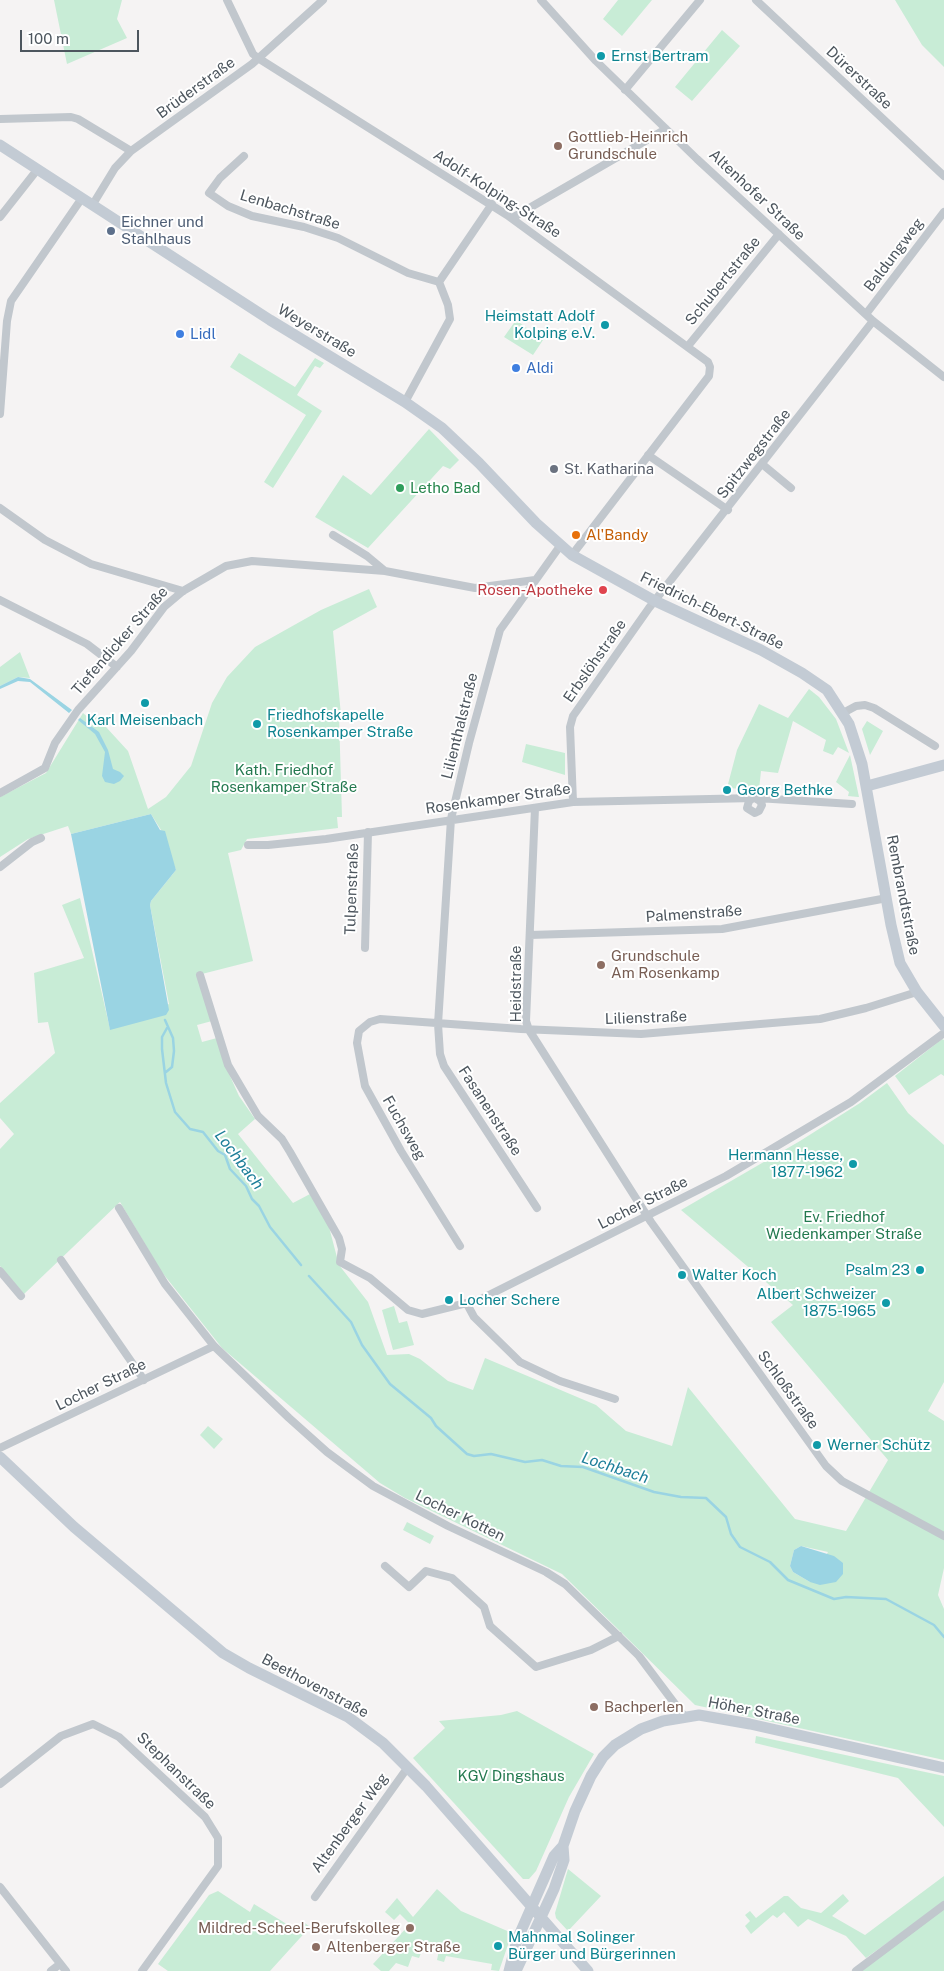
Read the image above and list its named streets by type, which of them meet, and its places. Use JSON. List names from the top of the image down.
{
  "streets": {
    "main road": [
      "Weyerstraße",
      "Friedrich-Ebert-Straße",
      "Rembrandtstraße",
      "Beethovenstraße",
      "Höher Straße"
    ],
    "street": [
      "Dürerstraße",
      "Brüderstraße",
      "Adolf-Kolping-Straße",
      "Altenhofer Straße",
      "Lenbachstraße",
      "Baldungweg",
      "Schubertstraße",
      "Spitzwegstraße",
      "Tiefendicker Straße",
      "Erbslöhstraße",
      "Lilienthalstraße",
      "Rosenkamper Straße",
      "Tulpenstraße",
      "Palmenstraße",
      "Heidstraße",
      "Lilienstraße",
      "Fasanenstraße",
      "Fuchsweg",
      "Locher Straße",
      "Schloßstraße",
      "Locher Kotten",
      "Stephanstraße",
      "Altenberger Weg"
    ]
  },
  "crossings": [
    ["Brüderstraße", "Adolf-Kolping-Straße"],
    ["Brüderstraße", "Weyerstraße"],
    ["Adolf-Kolping-Straße", "Schubertstraße"],
    ["Altenhofer Straße", "Baldungweg"],
    ["Altenhofer Straße", "Schubertstraße"],
    ["Altenhofer Straße", "Spitzwegstraße"],
    ["Weyerstraße", "Friedrich-Ebert-Straße"],
    ["Weyerstraße", "Lilienthalstraße"],
    ["Spitzwegstraße", "Friedrich-Ebert-Straße"],
    ["Spitzwegstraße", "Erbslöhstraße"],
    ["Friedrich-Ebert-Straße", "Erbslöhstraße"],
    ["Friedrich-Ebert-Straße", "Lilienthalstraße"],
    ["Friedrich-Ebert-Straße", "Rembrandtstraße"],
    ["Tiefendicker Straße", "Lilienthalstraße"],
    ["Erbslöhstraße", "Rosenkamper Straße"],
    ["Lilienthalstraße", "Rosenkamper Straße"],
    ["Lilienthalstraße", "Lilienstraße"],
    ["Lilienthalstraße", "Fasanenstraße"],
    ["Rosenkamper Straße", "Tulpenstraße"],
    ["Rosenkamper Straße", "Heidstraße"],
    ["Rembrandtstraße", "Palmenstraße"],
    ["Rembrandtstraße", "Lilienstraße"],
    ["Palmenstraße", "Heidstraße"],
    ["Heidstraße", "Lilienstraße"],
    ["Heidstraße", "Locher Straße"],
    ["Heidstraße", "Schloßstraße"],
    ["Lilienstraße", "Fasanenstraße"],
    ["Lilienstraße", "Fuchsweg"],
    ["Locher Straße", "Schloßstraße"],
    ["Locher Straße", "Locher Kotten"],
    ["Locher Kotten", "Höher Straße"],
    ["Beethovenstraße", "Höher Straße"],
    ["Beethovenstraße", "Altenberger Weg"]
  ],
  "water": ["Lochbach"],
  "parks": ["Kath. Friedhof Rosenkamper Straße", "Ev. Friedhof Wiedenkamper Straße", "KGV Dingshaus"],
  "places": [
    "Ernst Bertram",
    "Gottlieb-Heinrich Grundschule",
    "Eichner und Stahlhaus",
    "Heimstatt Adolf Kolping e.V.",
    "Lidl",
    "Aldi",
    "St. Katharina",
    "Letho Bad",
    "Al'Bandy",
    "Rosen-Apotheke",
    "Karl Meisenbach",
    "Friedhofskapelle Rosenkamper Straße",
    "Georg Bethke",
    "Grundschule Am Rosenkamp",
    "Hermann Hesse, 1877-1962",
    "Psalm 23",
    "Walter Koch",
    "Locher Schere",
    "Albert Schweizer 1875-1965",
    "Werner Schütz",
    "Bachperlen",
    "Mildred-Scheel-Berufskolleg",
    "Mahnmal Solinger Bürger und Bürgerinnen",
    "Altenberger Straße"
  ],
  "scale_bar": "100 m"
}
